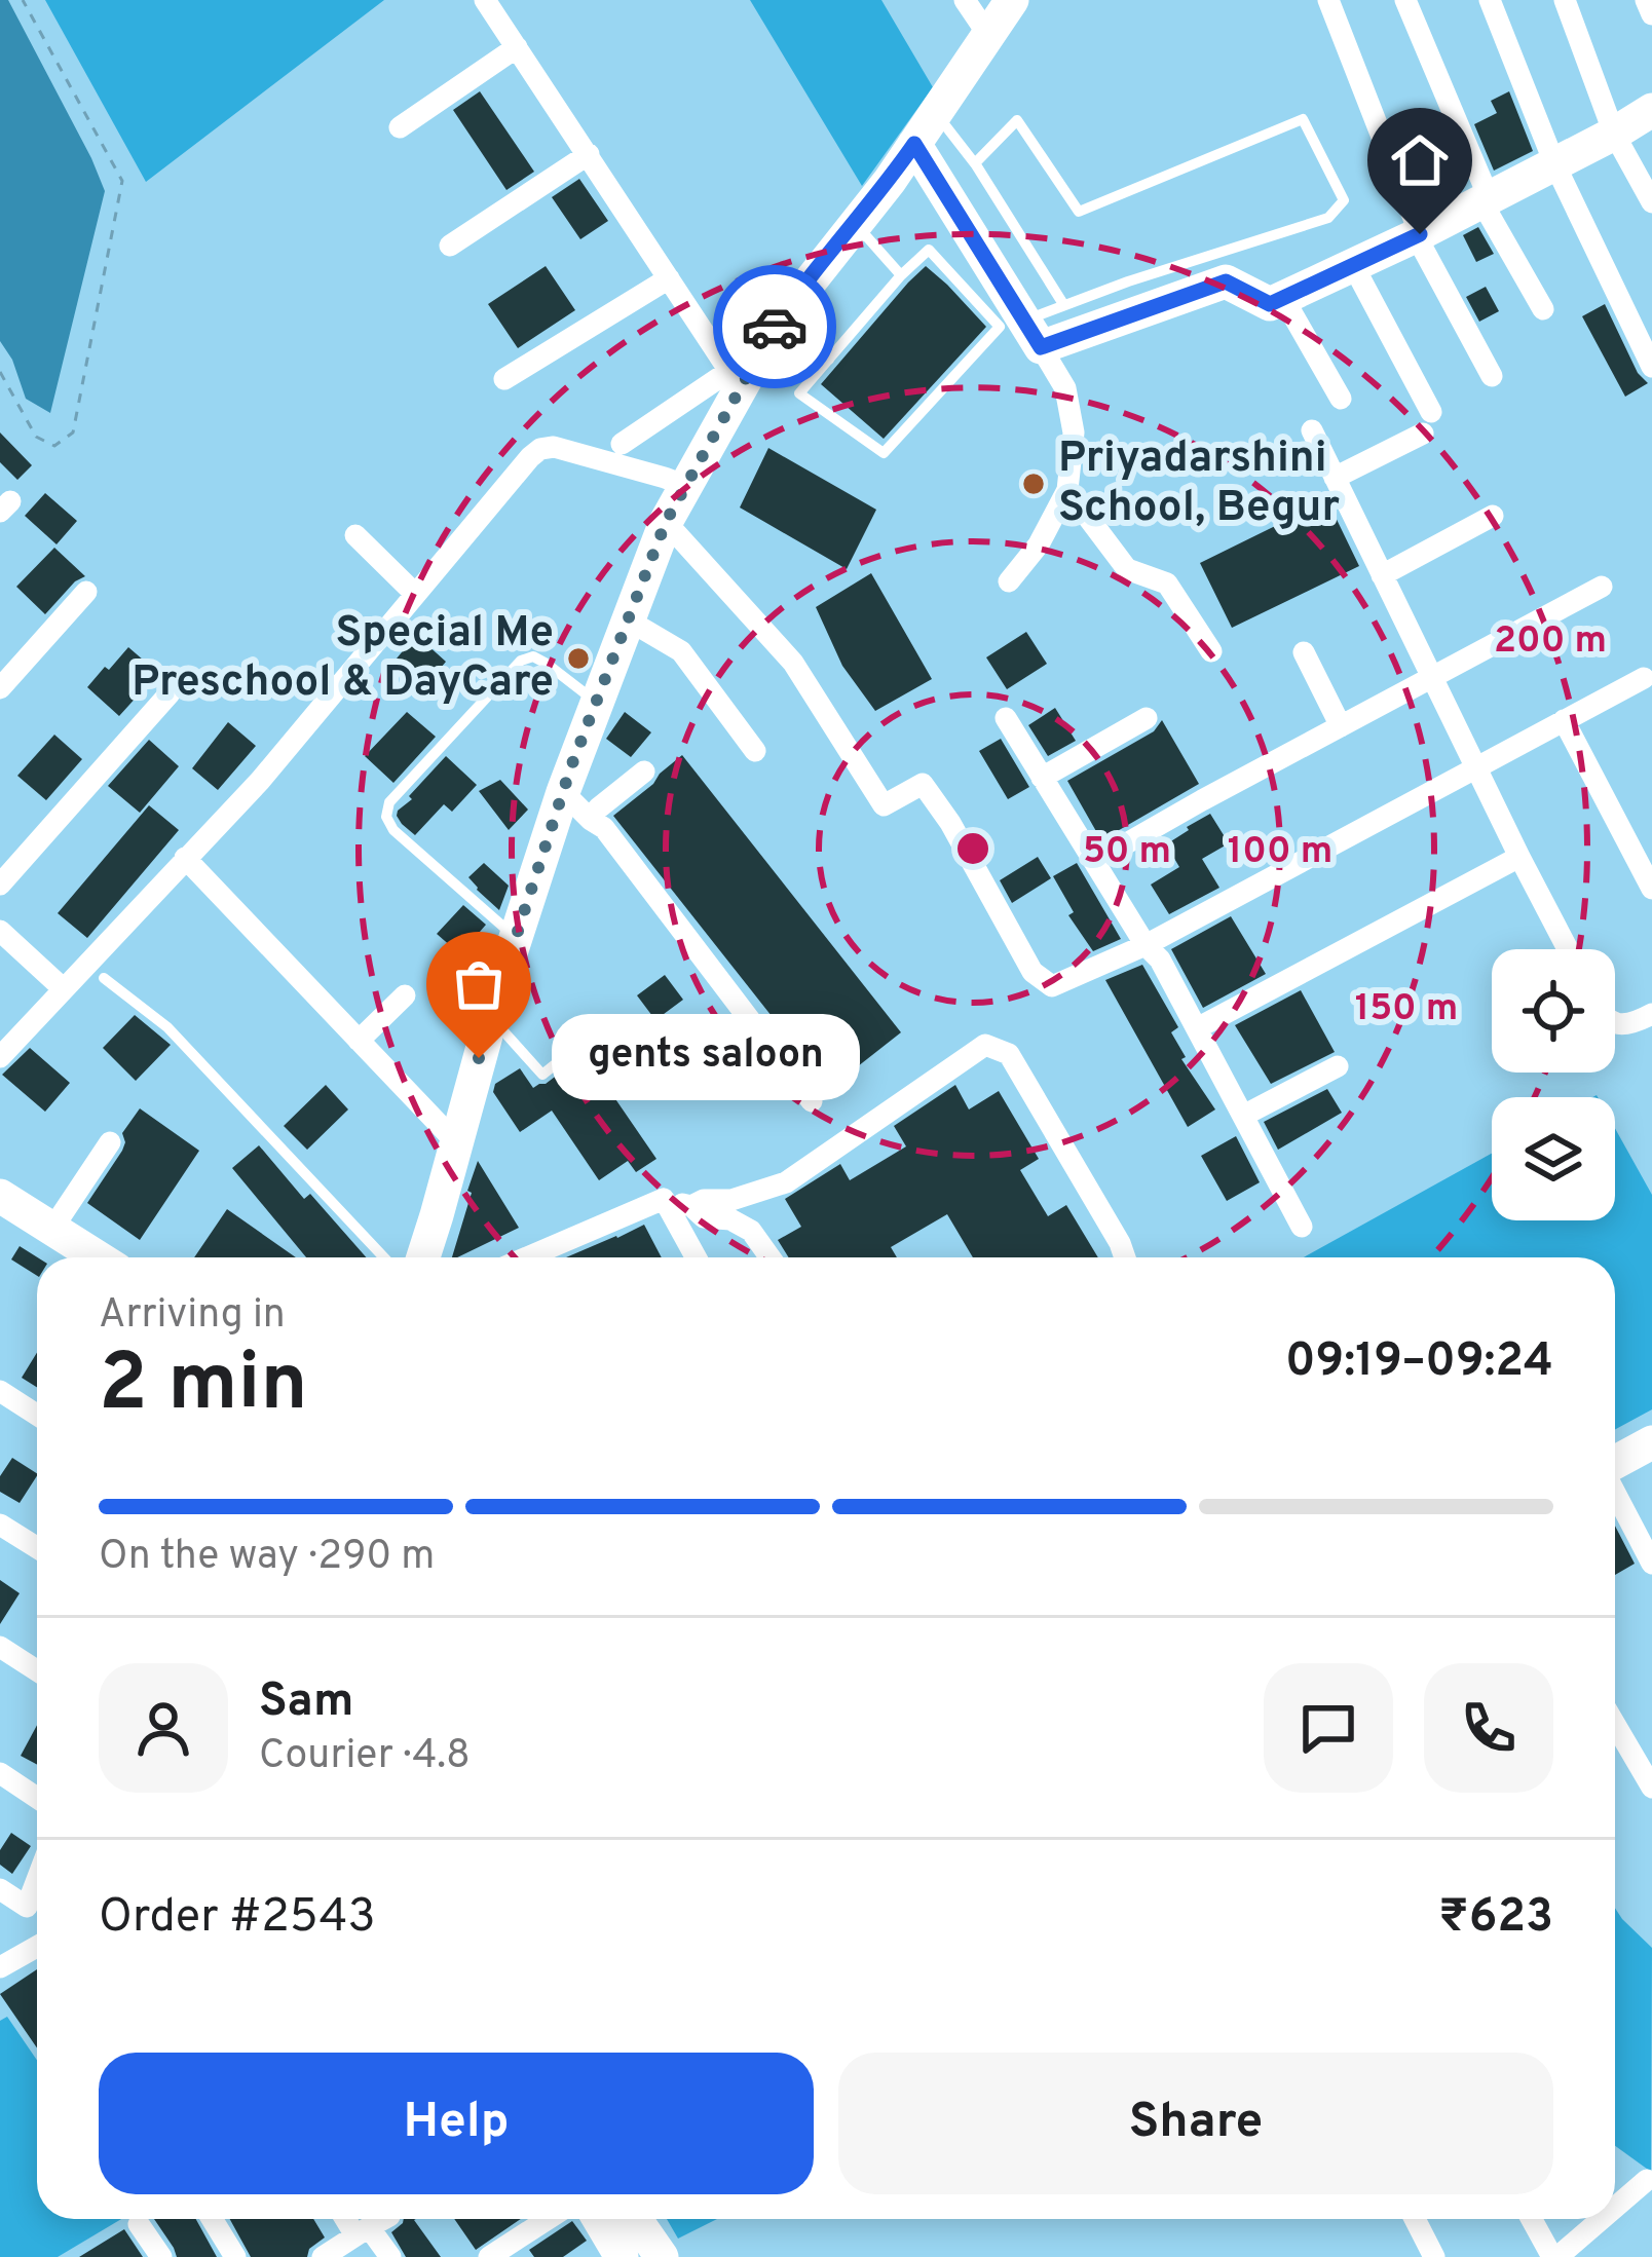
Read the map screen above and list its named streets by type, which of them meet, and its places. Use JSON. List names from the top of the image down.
{
  "places": ["Priyadarshini School, Begur", "Special Me Preschool & DayCare", "gents saloon"],
  "page": {
    "bubble": "gents saloon",
    "heading": ["2 min", "Arriving in", "09:19–09:24"],
    "panel": [
      "Sam",
      "Courier · 4.8",
      "Order #2543",
      "₹623"
    ],
    "bar": "On the way · 290 m",
    "buttons": ["Help", "Share"]
  },
  "rings": [
    "200 m",
    "50 m",
    "100 m",
    "150 m"
  ]
}
